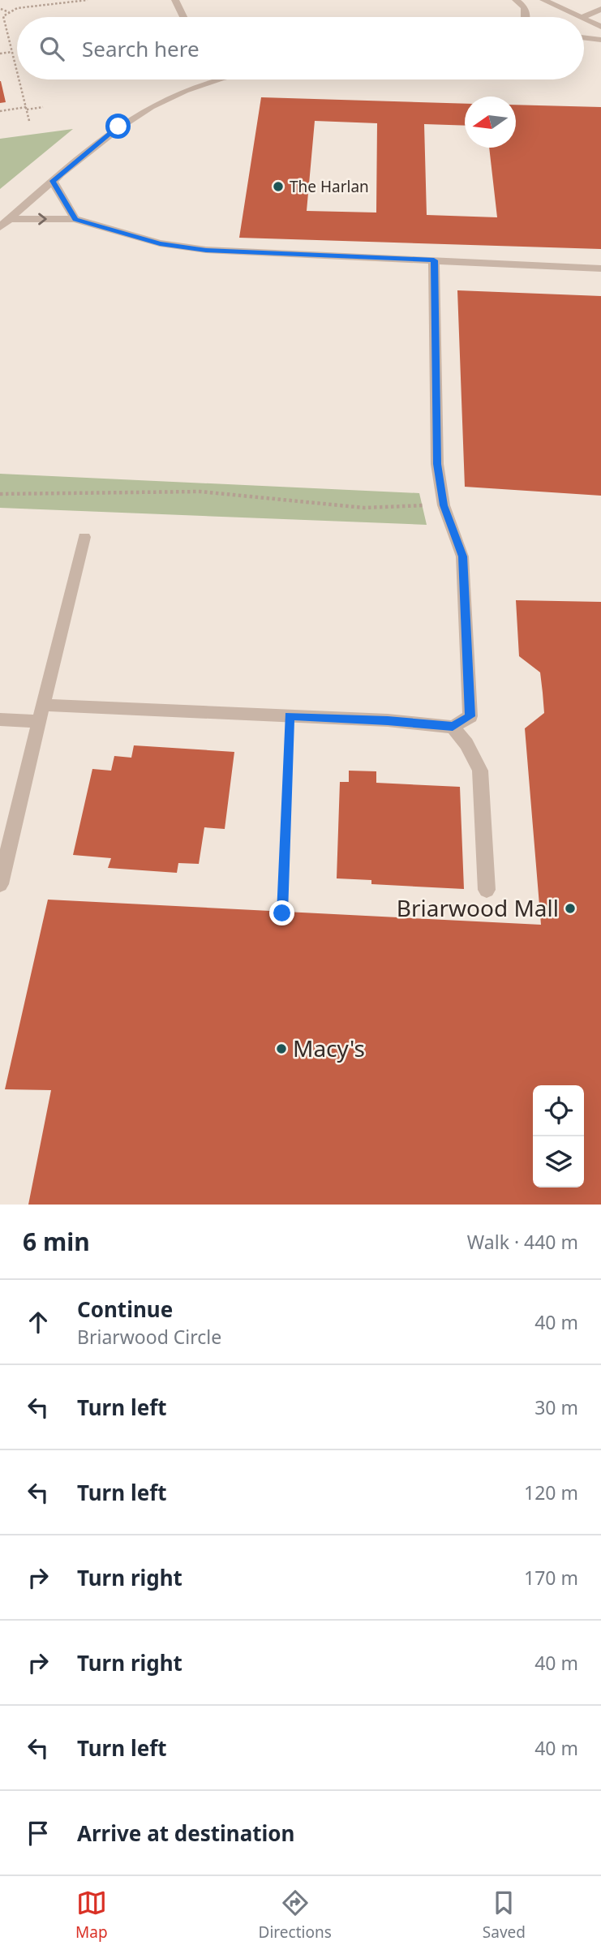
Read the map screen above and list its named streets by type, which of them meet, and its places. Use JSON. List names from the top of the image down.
{
  "places": ["The Harlan", "Briarwood Mall", "Macy's"],
  "north": "left",
  "page": {
    "search": "Search here",
    "heading": ["6 min", "Walk · 440 m"],
    "list": [
      ["Continue", "Briarwood Circle", "40 m"],
      ["Turn left", "30 m"],
      ["Turn left", "120 m"],
      ["Turn right", "170 m"],
      ["Turn right", "40 m"],
      ["Turn left", "40 m"],
      "Arrive at destination"
    ],
    "nav": ["Map", "Directions", "Saved"]
  }
}
